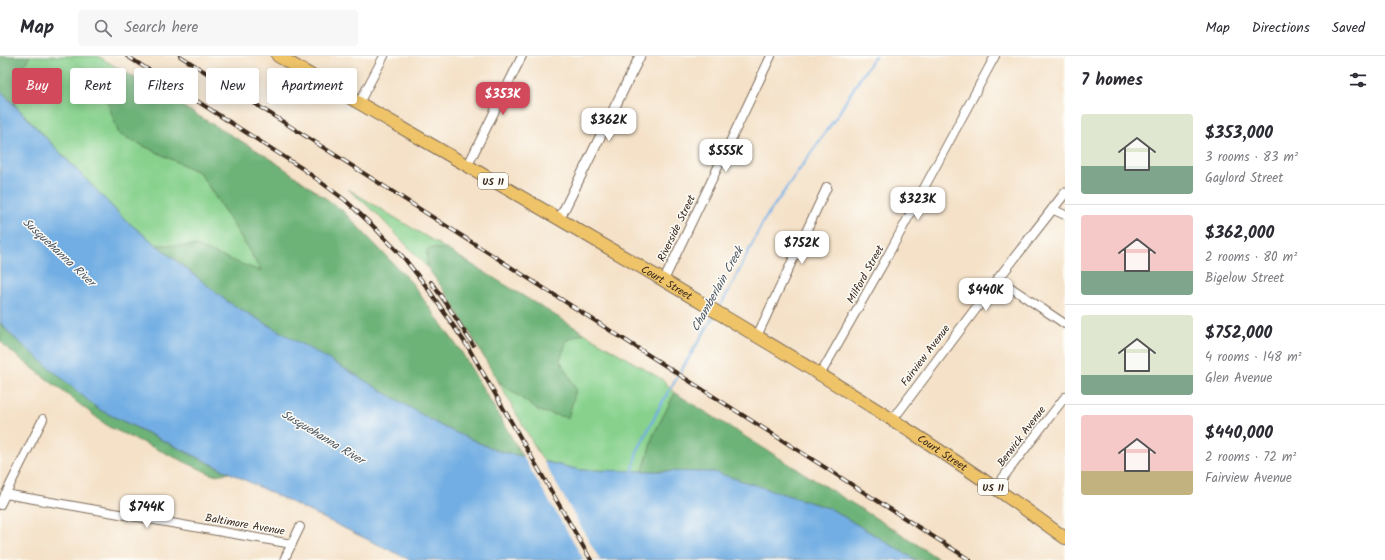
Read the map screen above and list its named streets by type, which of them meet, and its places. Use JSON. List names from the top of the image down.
{
  "streets": {
    "main road": ["US 11", "Court Street"],
    "street": [
      "Riverside Street",
      "Milford Street",
      "Fairview Avenue",
      "Berwick Avenue",
      "Baltimore Avenue"
    ]
  },
  "crossings": [
    ["Riverside Street", "Court Street"],
    ["Milford Street", "Court Street"],
    ["Court Street", "Fairview Avenue"],
    ["Court Street", "Berwick Avenue"]
  ],
  "water": ["Susquehanna River", "Chamberlain Creek"],
  "page": {
    "header": "Map",
    "search": "Search here",
    "nav": ["Map", "Directions", "Saved"],
    "heading": "7 homes",
    "chip": [
      "Buy",
      "Rent",
      "Filters",
      "New",
      "Apartment"
    ],
    "price": [
      "$353K",
      "$362K",
      "$555K",
      "$323K",
      "$752K",
      "$440K",
      "$744K"
    ],
    "list": [
      {
        "name": "$353,000",
        "note": "3 rooms · 83 m² · Gaylord Street"
      },
      {
        "name": "$362,000",
        "note": "2 rooms · 80 m² · Bigelow Street"
      },
      {
        "name": "$752,000",
        "note": "4 rooms · 148 m² · Glen Avenue"
      },
      {
        "name": "$440,000",
        "note": "2 rooms · 72 m² · Fairview Avenue"
      }
    ]
  }
}
